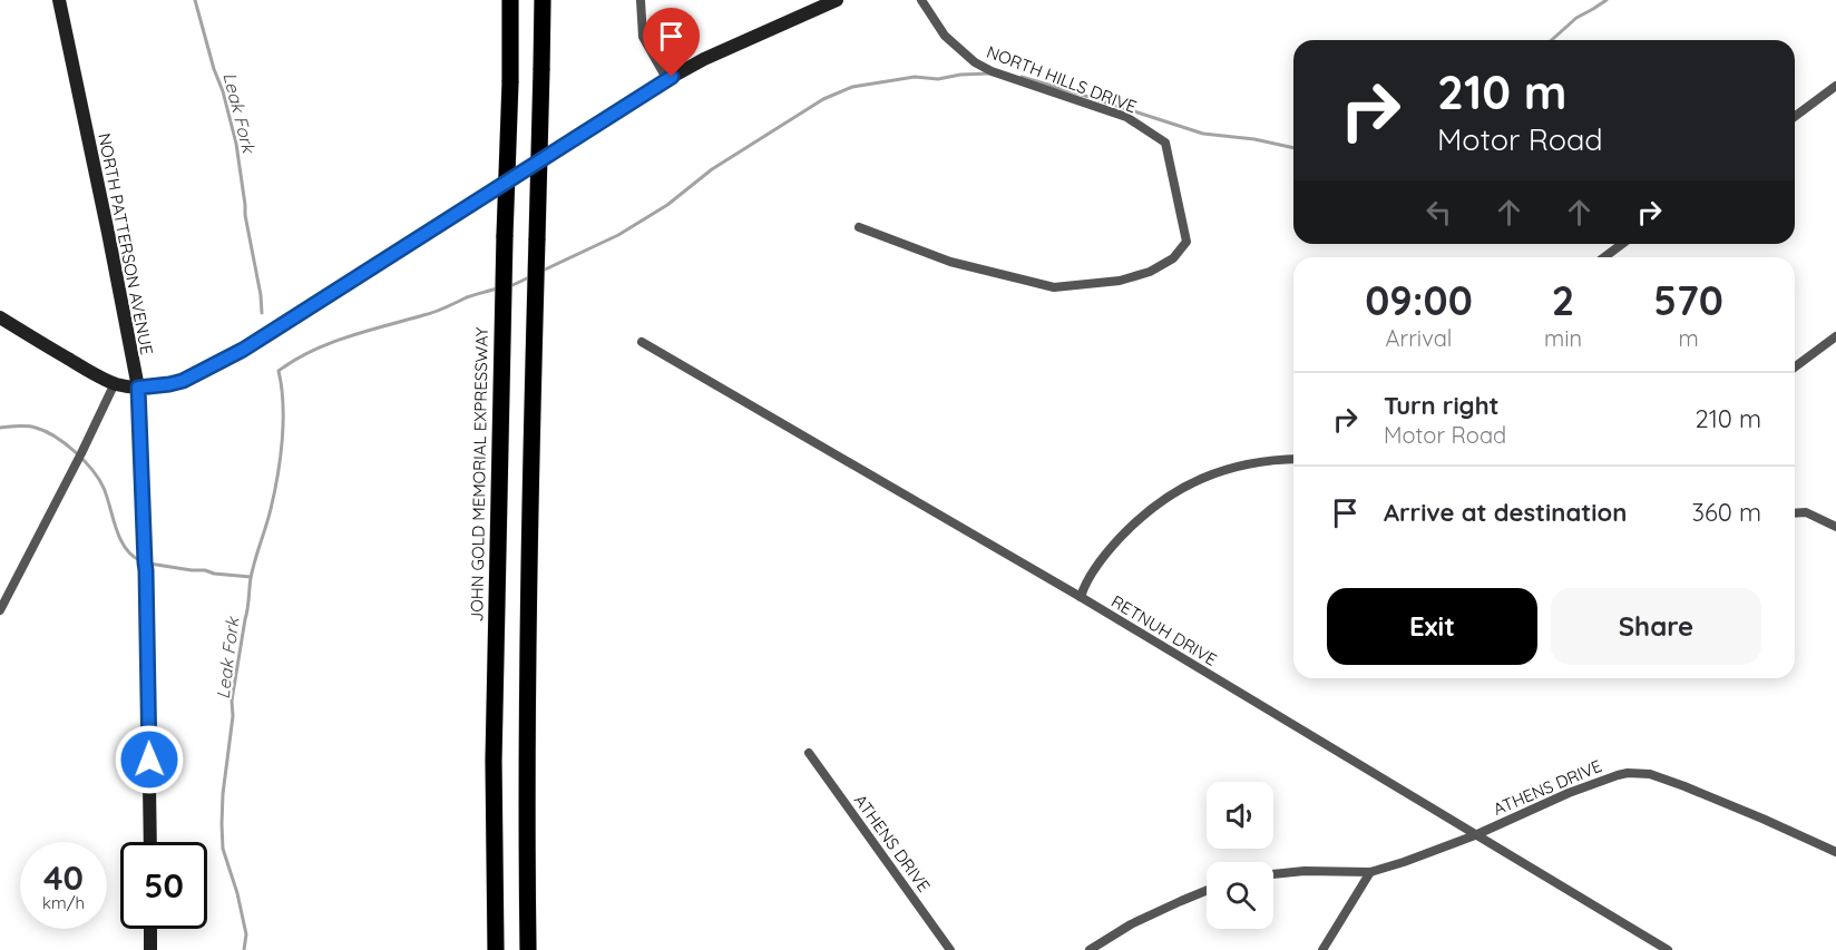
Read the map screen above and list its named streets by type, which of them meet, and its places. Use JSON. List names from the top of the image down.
{
  "streets": {
    "highway": ["JOHN GOLD MEMORIAL EXPRESSWAY"],
    "street": [
      "NORTH HILLS DRIVE",
      "NORTH PATTERSON AVENUE",
      "RETNUH DRIVE",
      "ATHENS DRIVE"
    ]
  },
  "crossings": [
    ["RETNUH DRIVE", "ATHENS DRIVE"]
  ],
  "water": ["Leak Fork"],
  "page": {
    "turn": ["210 m", "Motor Road"],
    "eta": [
      "09:00",
      "Arrival",
      "2",
      "min",
      "570",
      "m"
    ],
    "list": [
      {
        "name": "Turn right",
        "note": "Motor Road",
        "value": "210 m"
      },
      {
        "name": "Arrive at destination",
        "value": "360 m"
      }
    ],
    "buttons": ["Exit", "Share"],
    "speed": "40 km/h",
    "limit": "50"
  }
}
